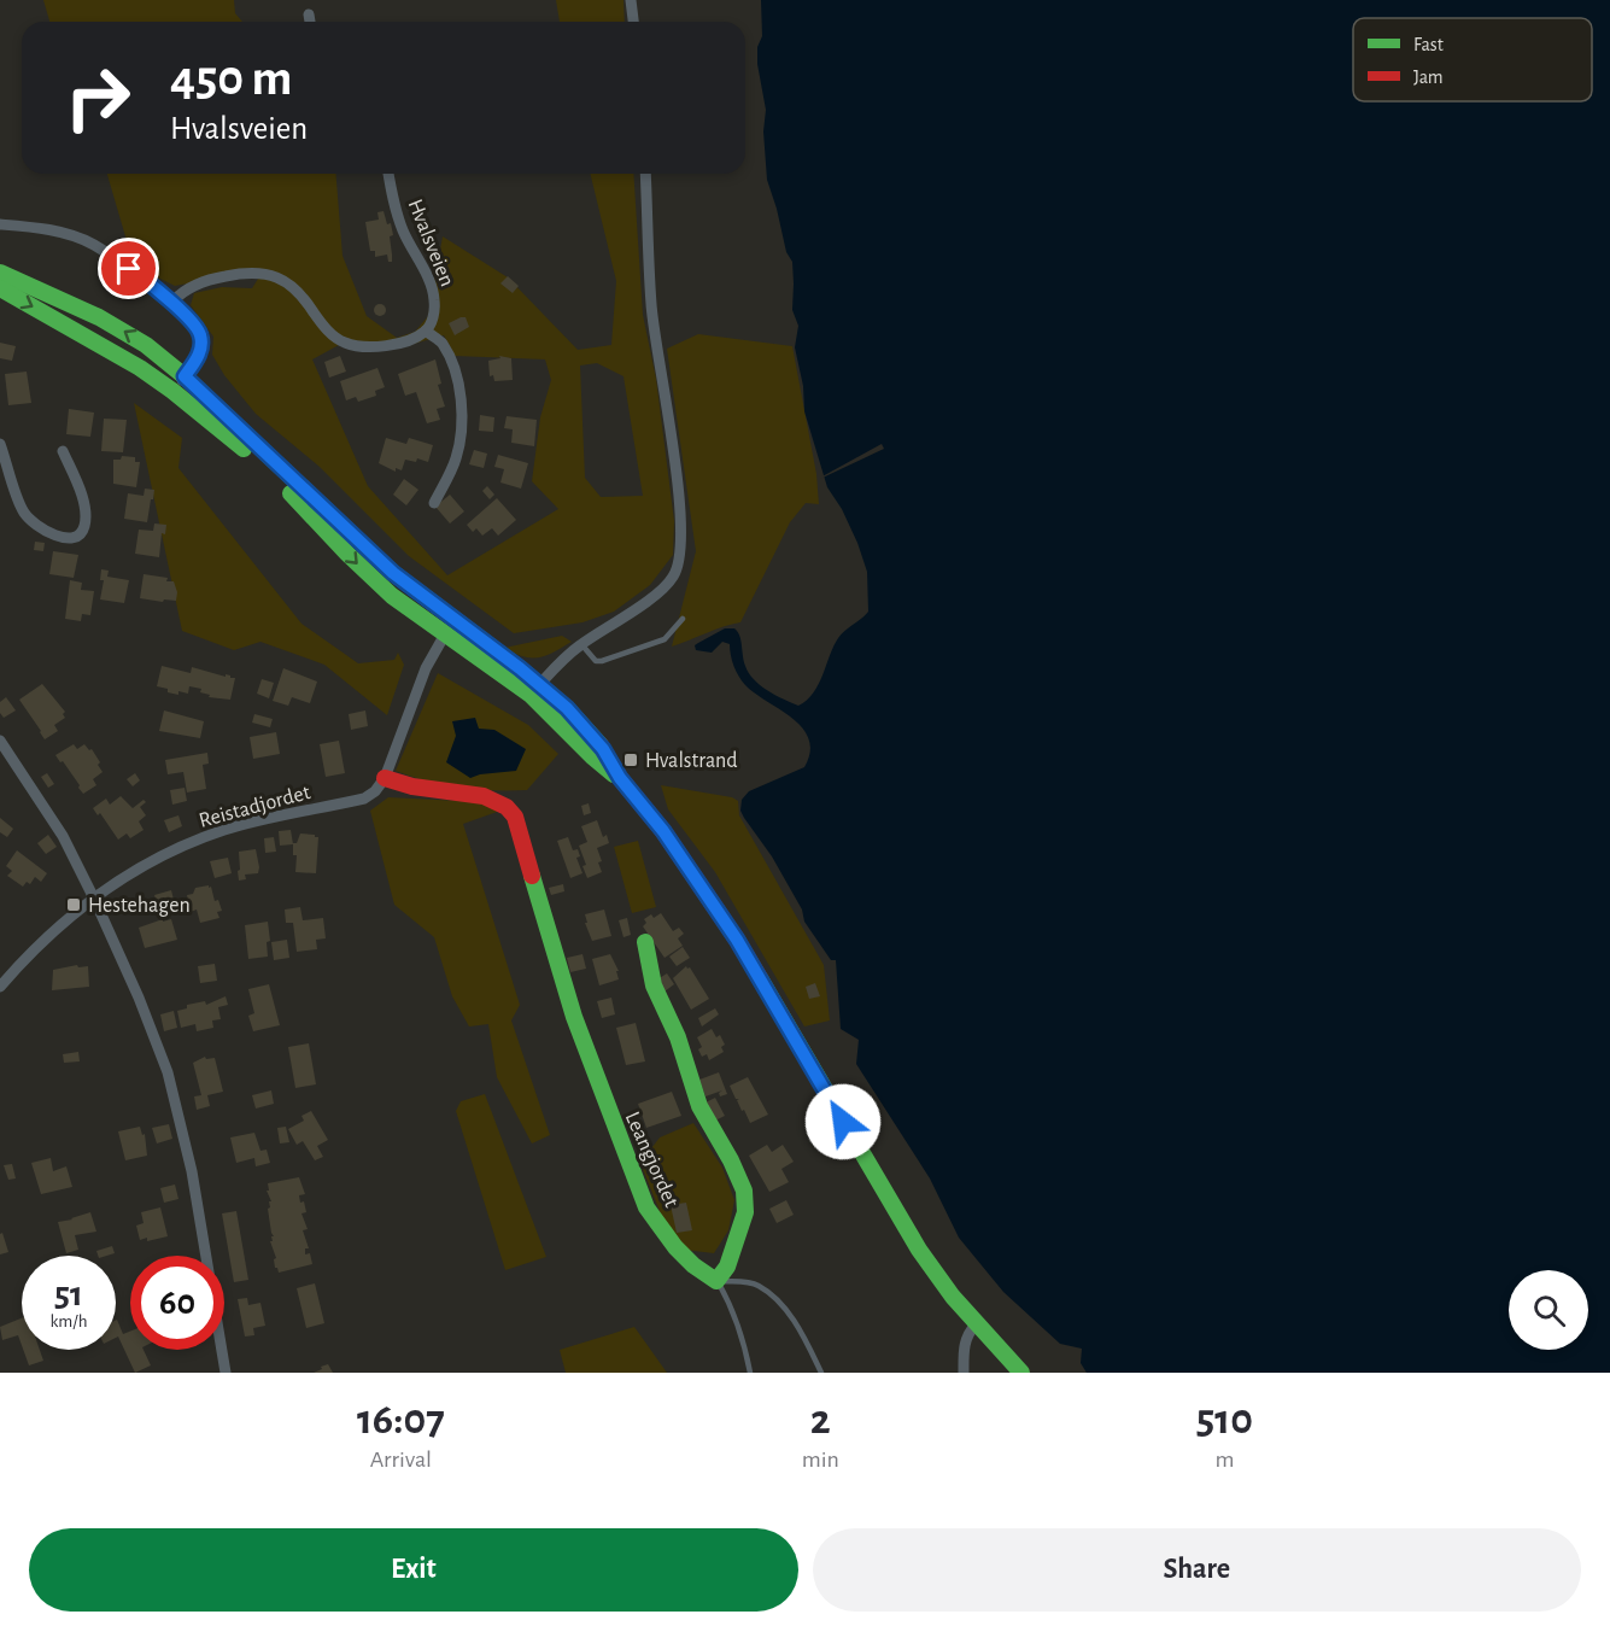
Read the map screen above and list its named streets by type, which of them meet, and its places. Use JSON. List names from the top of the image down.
{
  "streets": {
    "main road": ["Leangjordet"],
    "street": ["Hvalsveien", "Reistadjordet"]
  },
  "crossings": [
    ["Reistadjordet", "Leangjordet"]
  ],
  "places": {
    "transit": ["Hvalstrand", "Hestehagen"]
  },
  "legend": ["Fast", "Jam"],
  "page": {
    "turn": ["450 m", "Hvalsveien"],
    "speed": "51 km/h",
    "limit": "60",
    "eta": [
      "16:07",
      "Arrival",
      "2",
      "min",
      "510",
      "m"
    ],
    "buttons": ["Exit", "Share"]
  }
}
